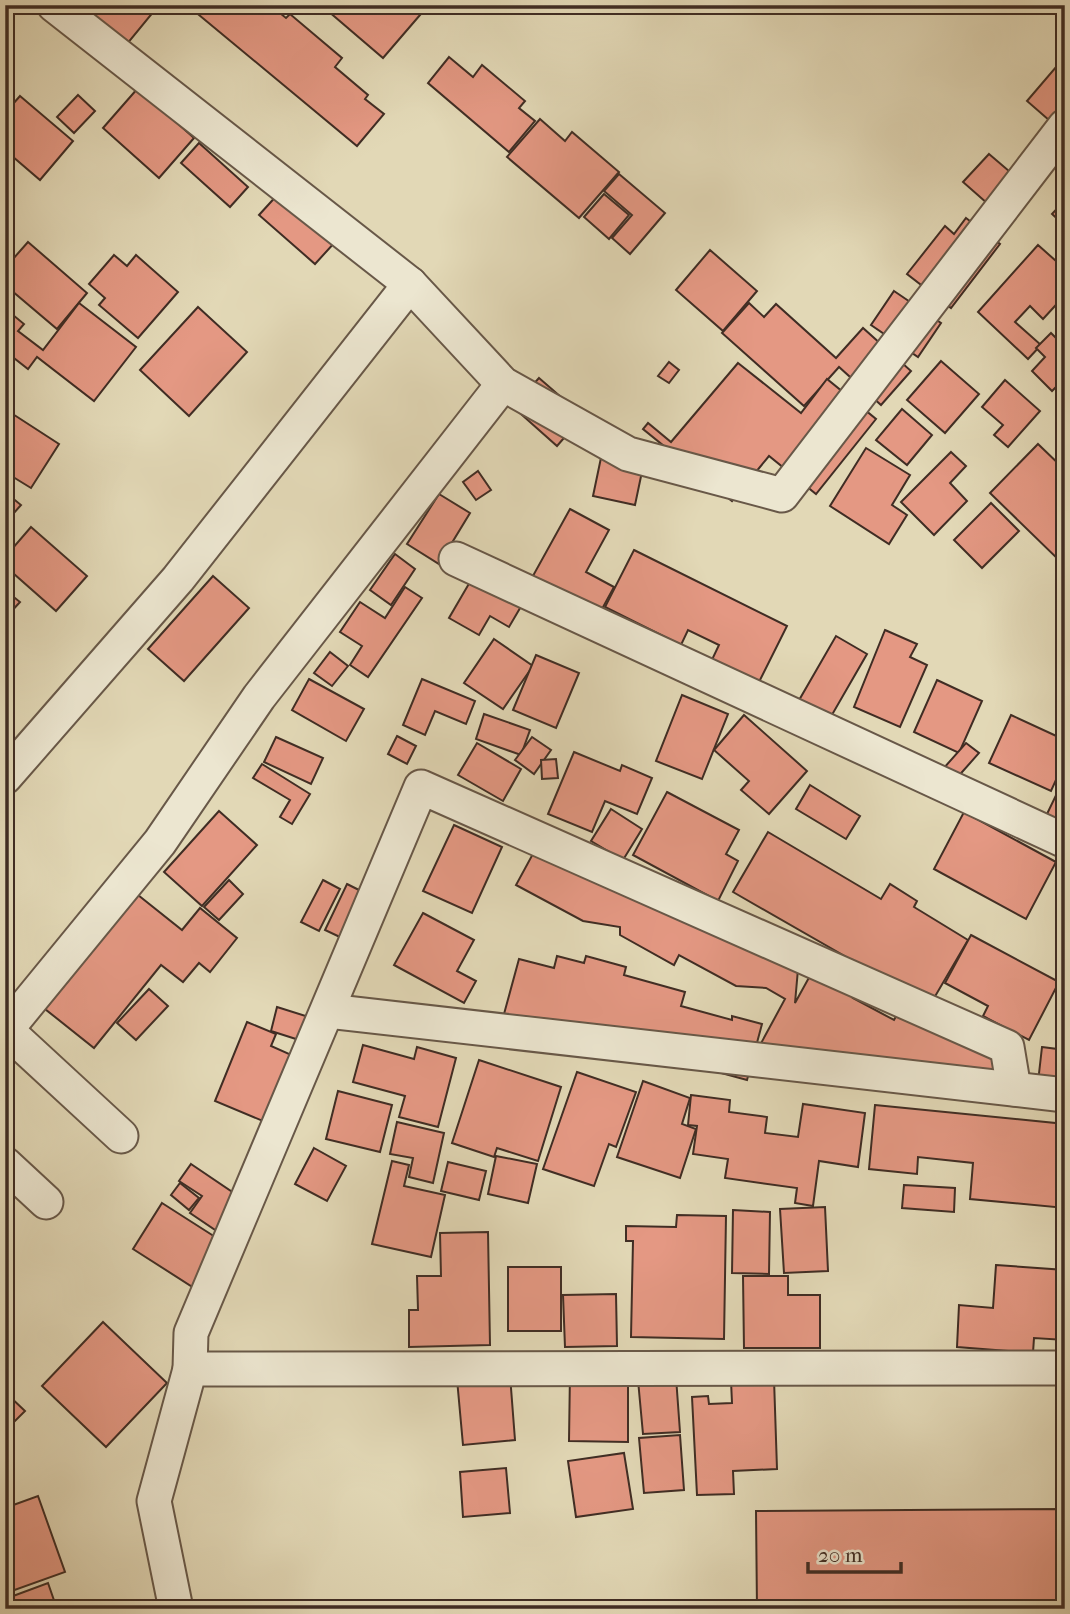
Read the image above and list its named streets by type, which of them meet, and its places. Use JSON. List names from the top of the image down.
{
  "scale_bar": "20 m"
}
